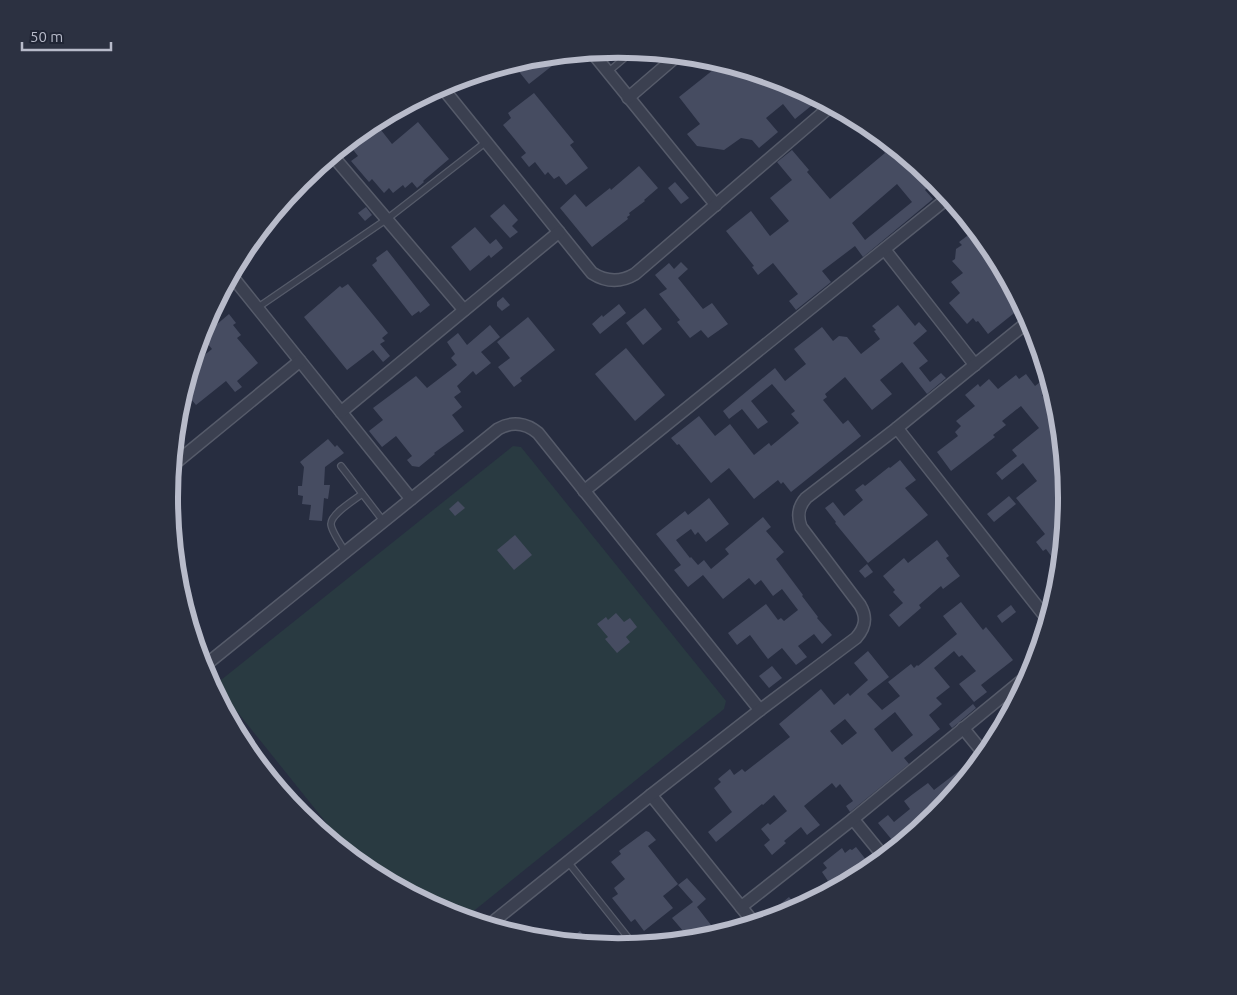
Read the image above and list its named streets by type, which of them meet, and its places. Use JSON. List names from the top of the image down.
{
  "scale_bar": "50 m"
}
